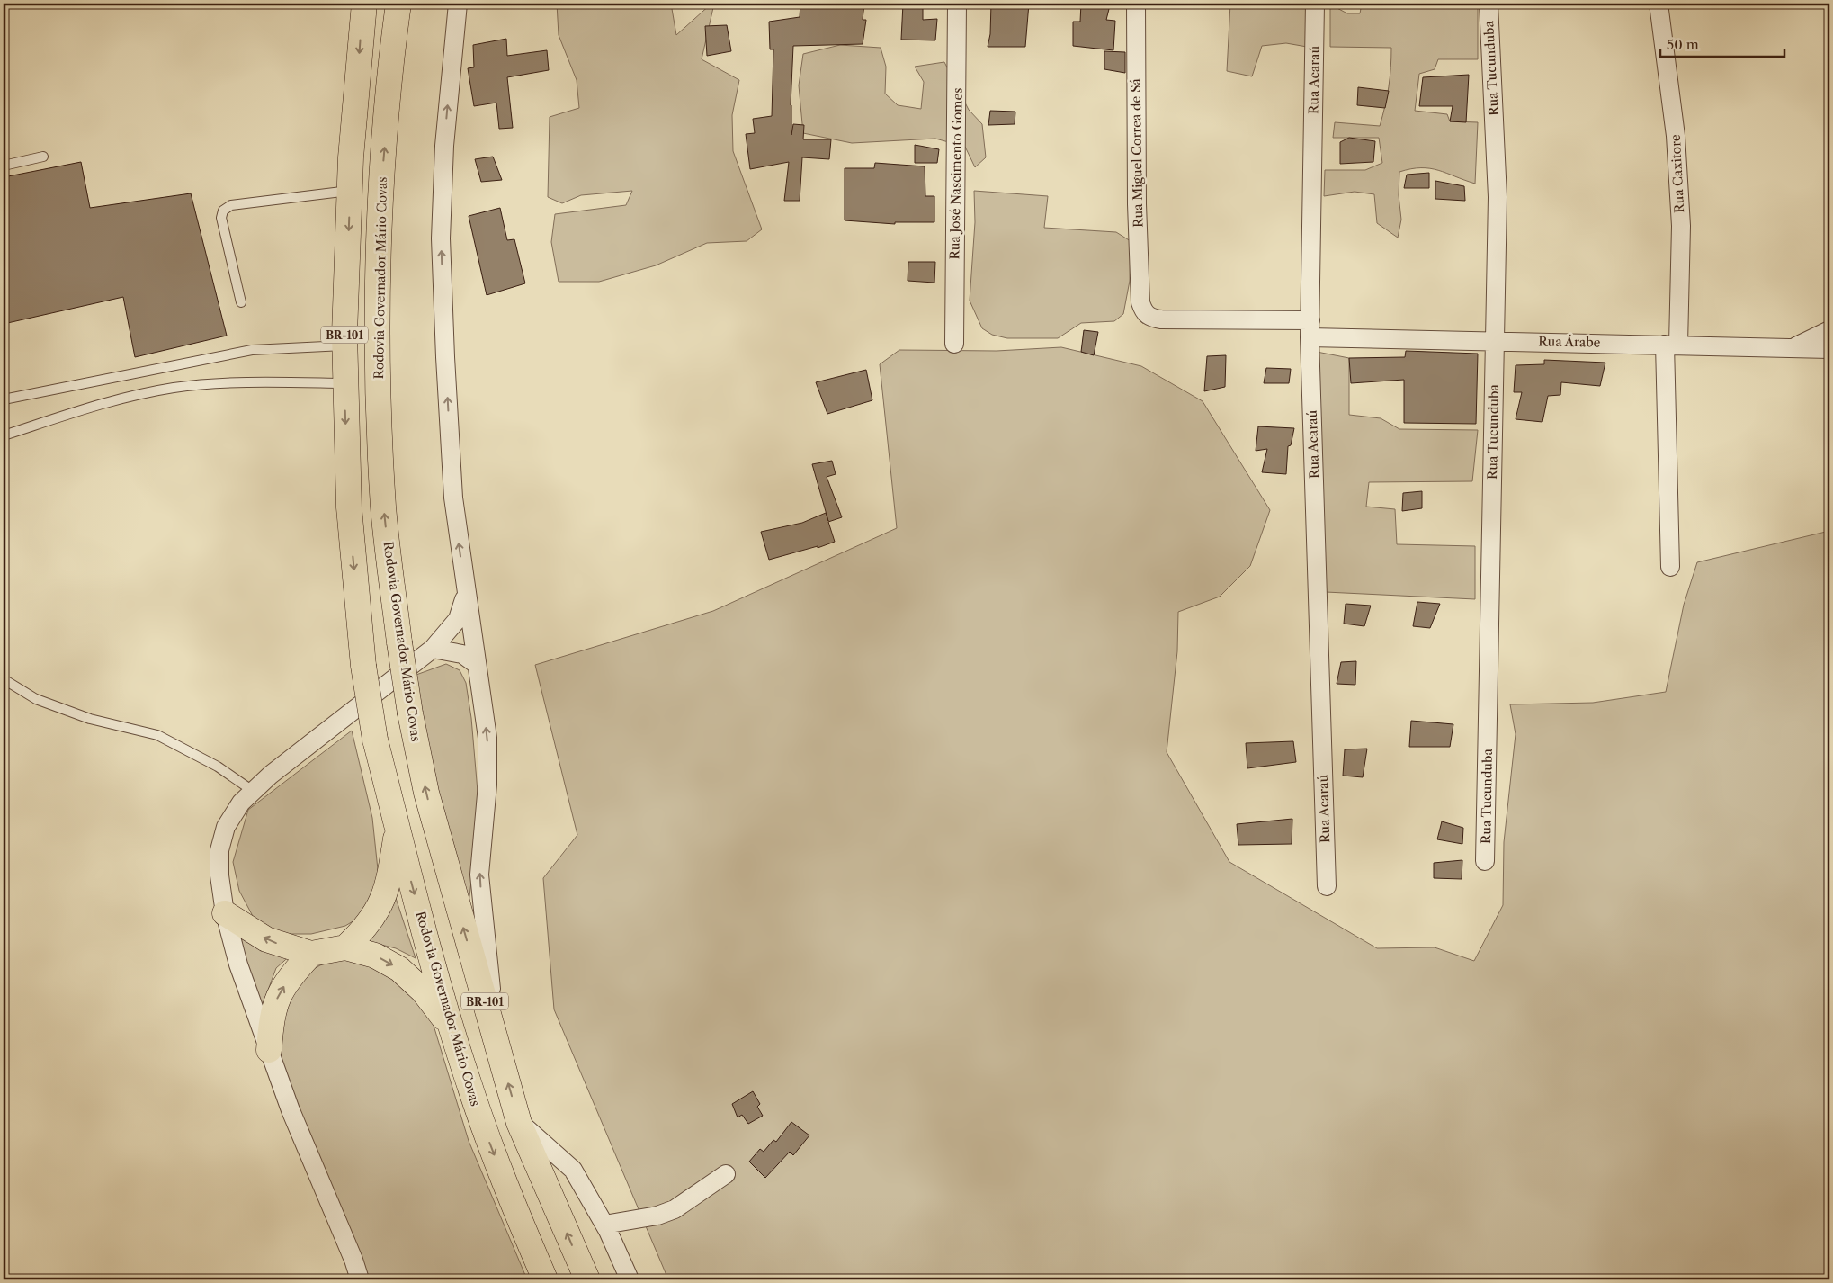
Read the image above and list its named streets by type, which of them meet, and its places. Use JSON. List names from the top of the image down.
{
  "streets": {
    "highway": ["Rodovia Governador Mário Covas", "BR-101"],
    "street": [
      "Rua Tucunduba",
      "Rua Acaraú",
      "Rua Miguel Correa de Sá",
      "Rua José Nascimento Gomes",
      "Rua Caxitore",
      "Rua Árabe"
    ]
  },
  "crossings": [
    ["Rua Tucunduba", "Rua Árabe"],
    ["Rua Acaraú", "Rua Árabe"],
    ["Rua Miguel Correa de Sá", "Rua Árabe"],
    ["Rua Caxitore", "Rua Árabe"]
  ],
  "scale_bar": "50 m"
}
